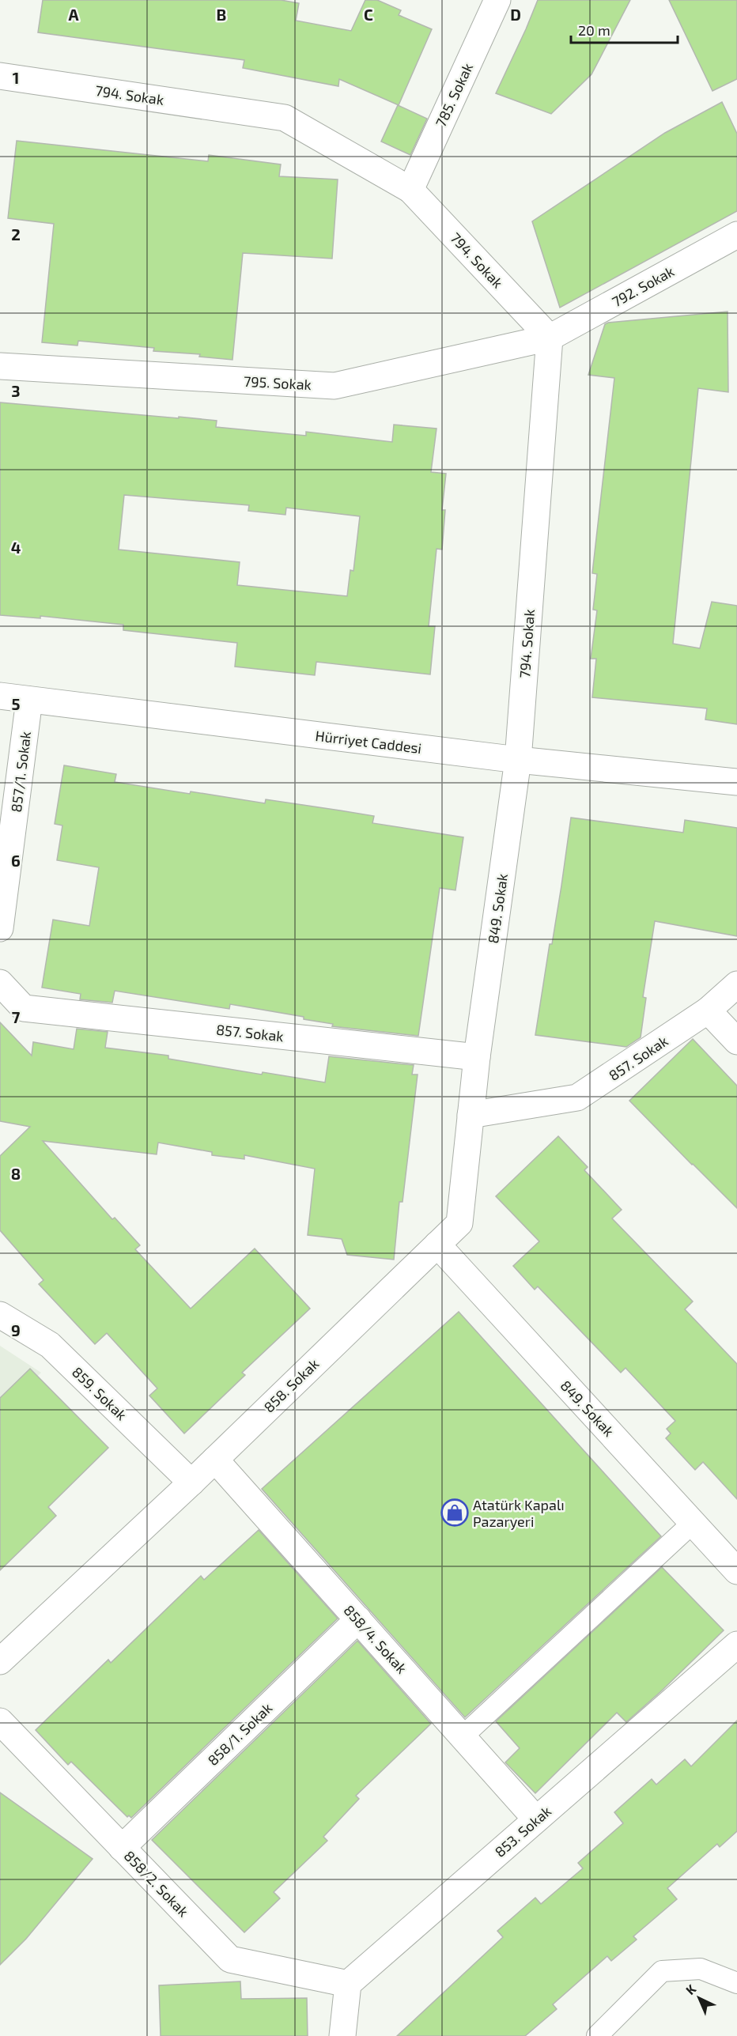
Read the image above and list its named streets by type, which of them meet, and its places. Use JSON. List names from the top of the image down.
{
  "streets": {
    "street": [
      "794. Sokak",
      "785. Sokak",
      "792. Sokak",
      "795. Sokak",
      "Hürriyet Caddesi",
      "857/1. Sokak",
      "849. Sokak",
      "857. Sokak",
      "858. Sokak",
      "859. Sokak",
      "858/4. Sokak",
      "858/1. Sokak",
      "853. Sokak",
      "858/2. Sokak"
    ]
  },
  "crossings": [
    ["794. Sokak", "785. Sokak"],
    ["794. Sokak", "792. Sokak"],
    ["794. Sokak", "795. Sokak"],
    ["794. Sokak", "Hürriyet Caddesi"],
    ["794. Sokak", "849. Sokak"],
    ["792. Sokak", "795. Sokak"],
    ["Hürriyet Caddesi", "857/1. Sokak"],
    ["Hürriyet Caddesi", "849. Sokak"],
    ["849. Sokak", "857. Sokak"],
    ["849. Sokak", "858. Sokak"],
    ["857. Sokak", "858. Sokak"],
    ["858. Sokak", "859. Sokak"],
    ["858. Sokak", "858/4. Sokak"],
    ["858/4. Sokak", "858/1. Sokak"],
    ["858/4. Sokak", "853. Sokak"],
    ["858/1. Sokak", "858/2. Sokak"],
    ["853. Sokak", "858/2. Sokak"]
  ],
  "places": {
    "shop": ["Atatürk Kapalı Pazaryeri"]
  },
  "scale_bar": "20 m",
  "north": "top left",
  "grid": {
    "columns": [
      "A",
      "B",
      "C",
      "D"
    ],
    "rows": [
      "1",
      "2",
      "3",
      "4",
      "5",
      "6",
      "7",
      "8",
      "9"
    ]
  }
}
